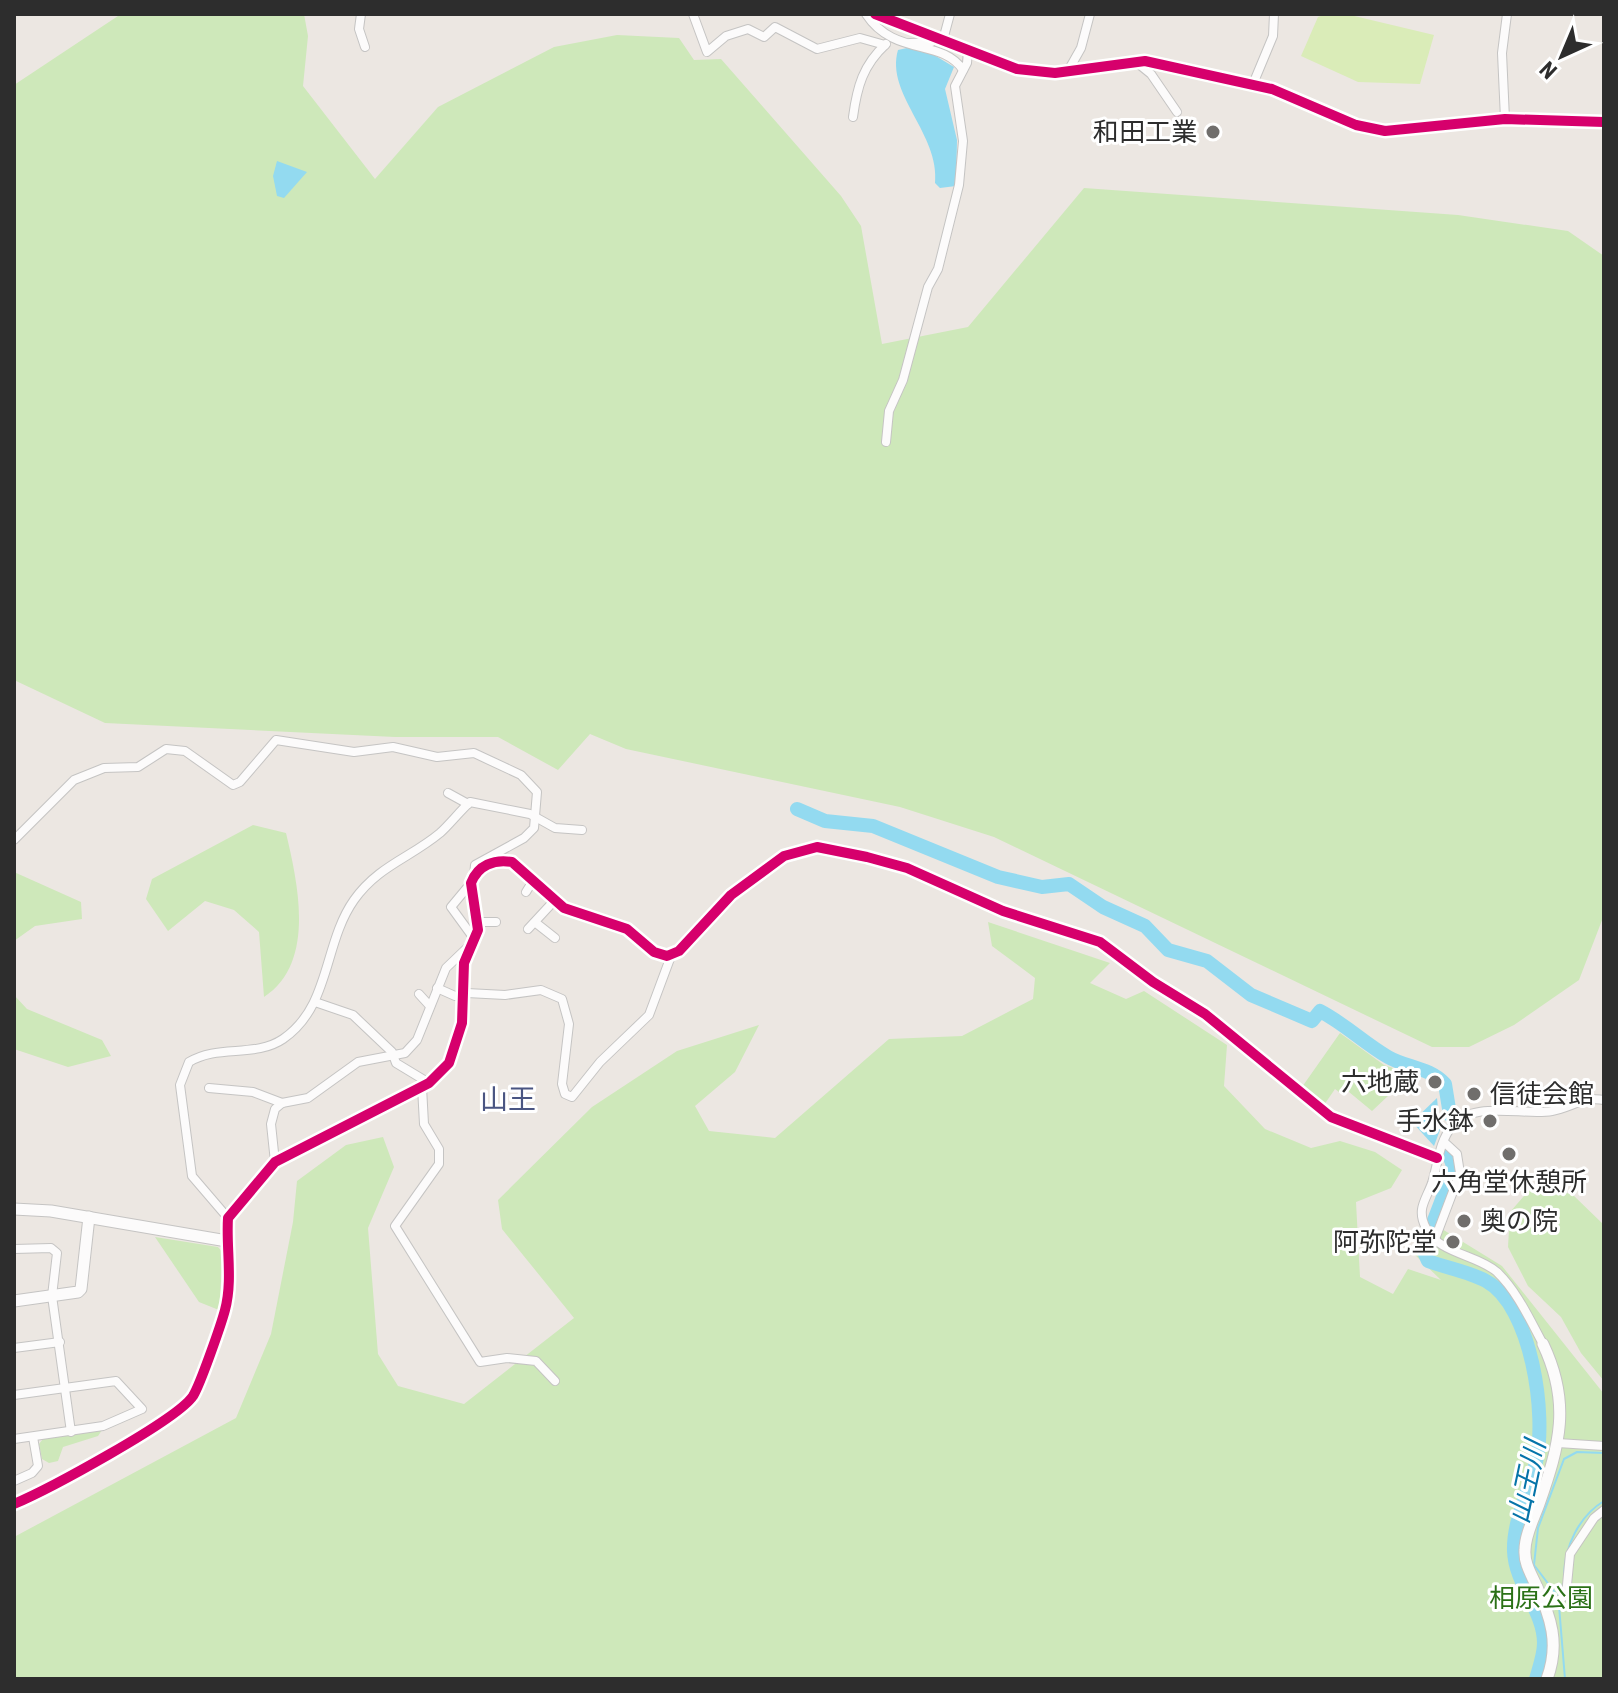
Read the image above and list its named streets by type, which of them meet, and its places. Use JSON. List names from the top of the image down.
{
  "districts": ["山王"],
  "water": ["山王川"],
  "parks": ["相原公園"],
  "places": [
    "和田工業",
    "六地蔵",
    "信徒会館",
    "手水鉢",
    "六角堂休憩所",
    "奥の院",
    "阿弥陀堂"
  ],
  "north": "bottom left"
}
